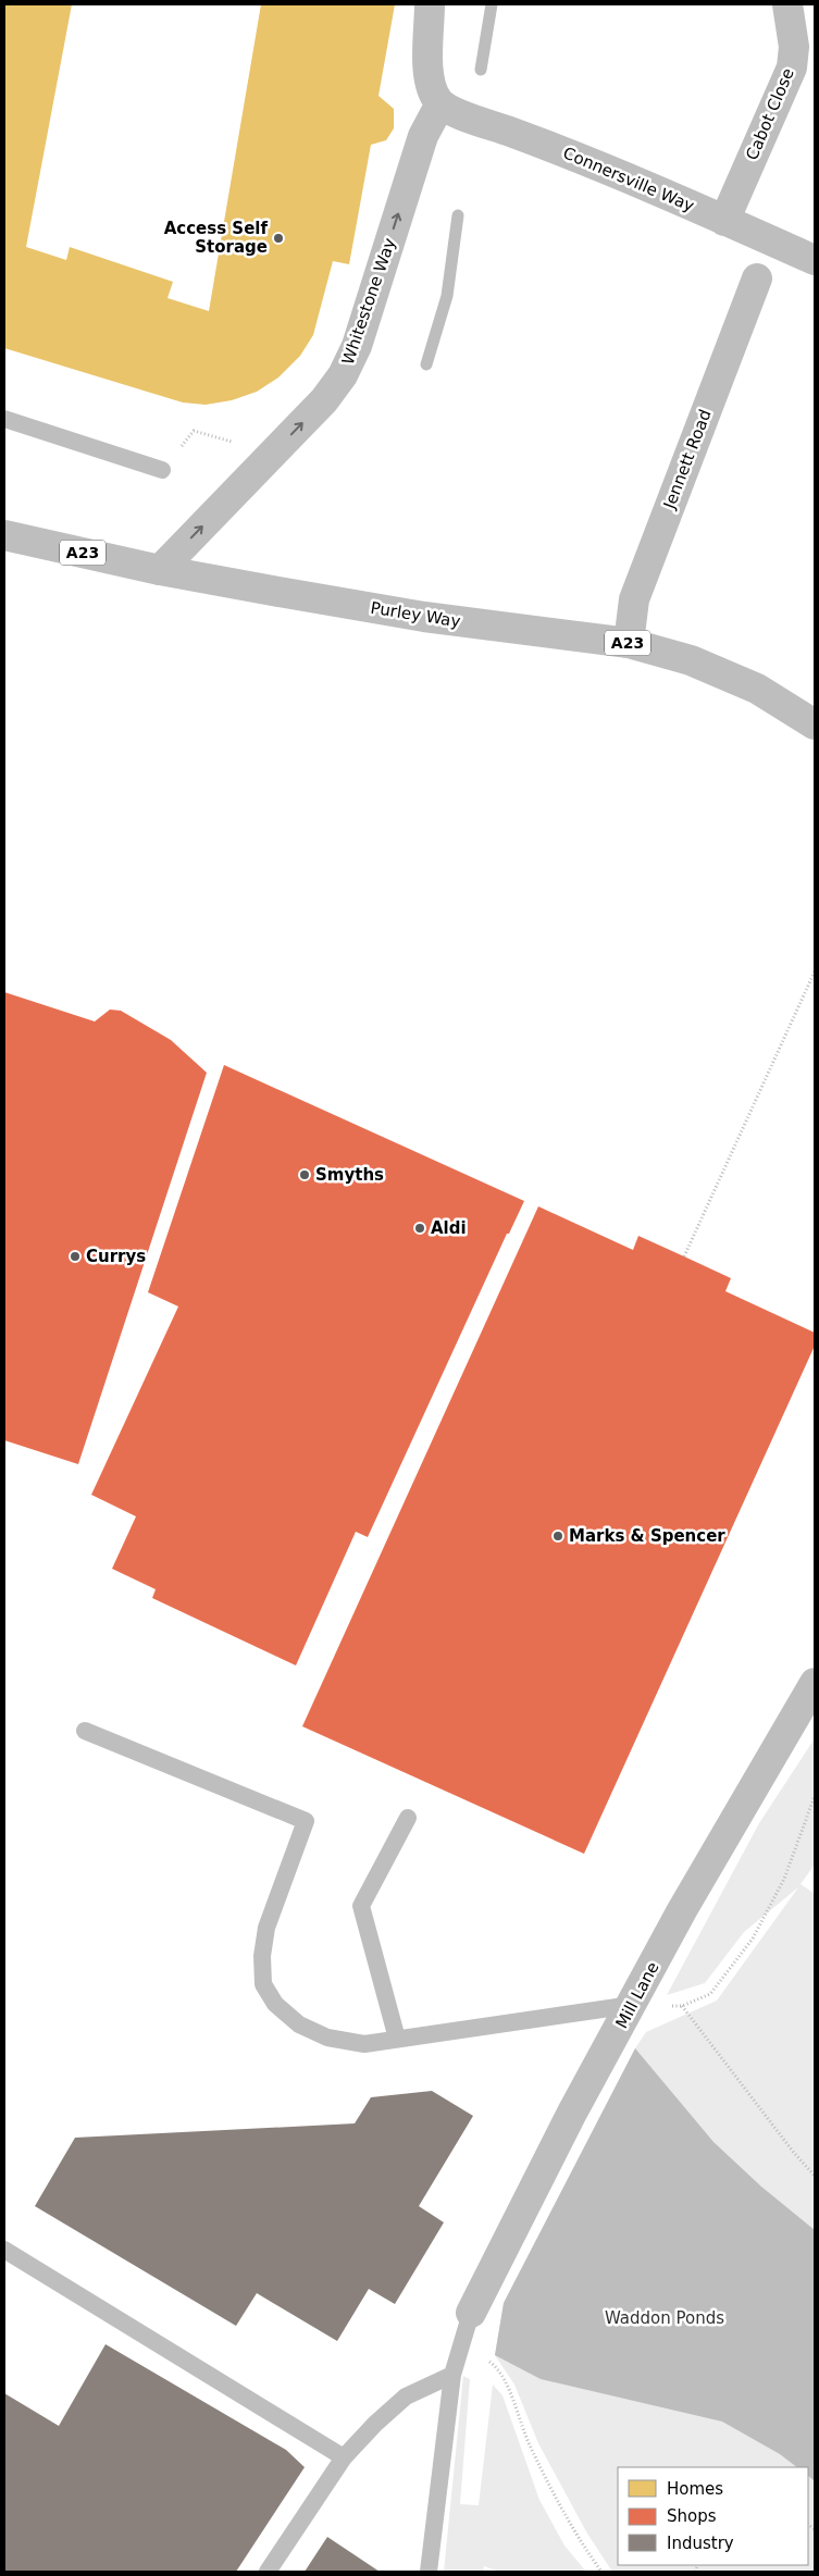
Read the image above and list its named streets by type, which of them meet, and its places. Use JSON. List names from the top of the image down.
{
  "streets": {
    "main road": [
      "Cabot Close",
      "Connersville Way",
      "Whitestone Way",
      "Jennett Road",
      "A23",
      "Purley Way",
      "Mill Lane"
    ]
  },
  "crossings": [
    ["Cabot Close", "Connersville Way"],
    ["Connersville Way", "Whitestone Way"],
    ["Whitestone Way", "Purley Way"],
    ["Jennett Road", "Purley Way"]
  ],
  "one_way": ["Whitestone Way"],
  "parks": ["Waddon Ponds"],
  "places": [
    "Access Self Storage",
    "Smyths",
    "Aldi",
    "Currys",
    "Marks & Spencer"
  ],
  "legend": ["Homes", "Shops", "Industry"]
}
